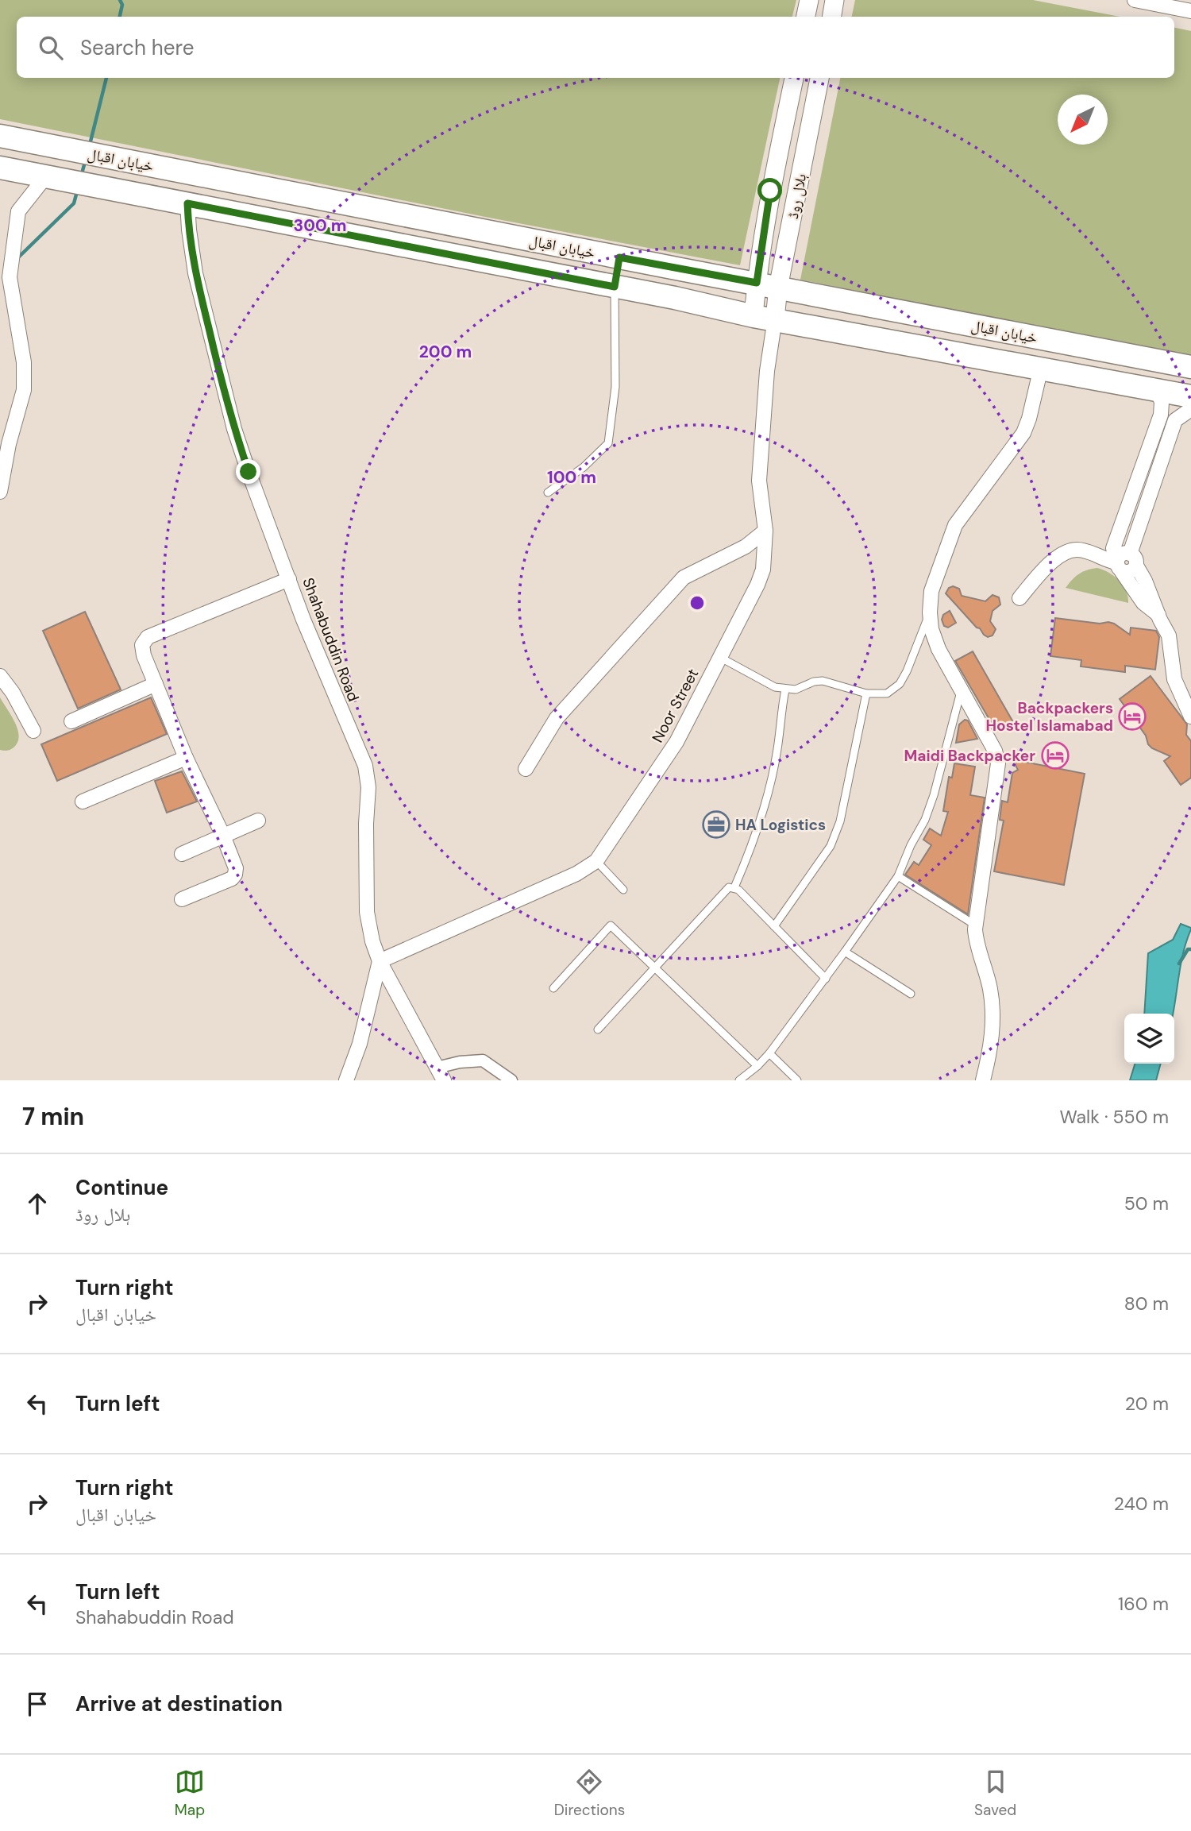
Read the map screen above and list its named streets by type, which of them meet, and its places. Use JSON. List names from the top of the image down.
{
  "streets": {
    "main road": ["خیابان اقبال"],
    "street": ["ہلال روڈ", "Shahabuddin Road", "Noor Street"]
  },
  "crossings": [
    ["خیابان اقبال", "ہلال روڈ"],
    ["خیابان اقبال", "Shahabuddin Road"],
    ["خیابان اقبال", "Noor Street"],
    ["ہلال روڈ", "Noor Street"],
    ["Shahabuddin Road", "Noor Street"]
  ],
  "places": {
    "hotel": ["Backpackers Hostel Islamabad", "Maidi Backpacker"],
    "office": ["HA Logistics"]
  },
  "north": "bottom left",
  "page": {
    "search": "Search here",
    "heading": ["7 min", "Walk · 550 m"],
    "list": [
      ["Continue", "ہلال روڈ", "50 m"],
      ["Turn right", "خیابان اقبال", "80 m"],
      ["Turn left", "20 m"],
      ["Turn right", "خیابان اقبال", "240 m"],
      ["Turn left", "Shahabuddin Road", "160 m"],
      "Arrive at destination"
    ],
    "nav": ["Map", "Directions", "Saved"]
  },
  "rings": ["300 m", "200 m", "100 m"]
}
